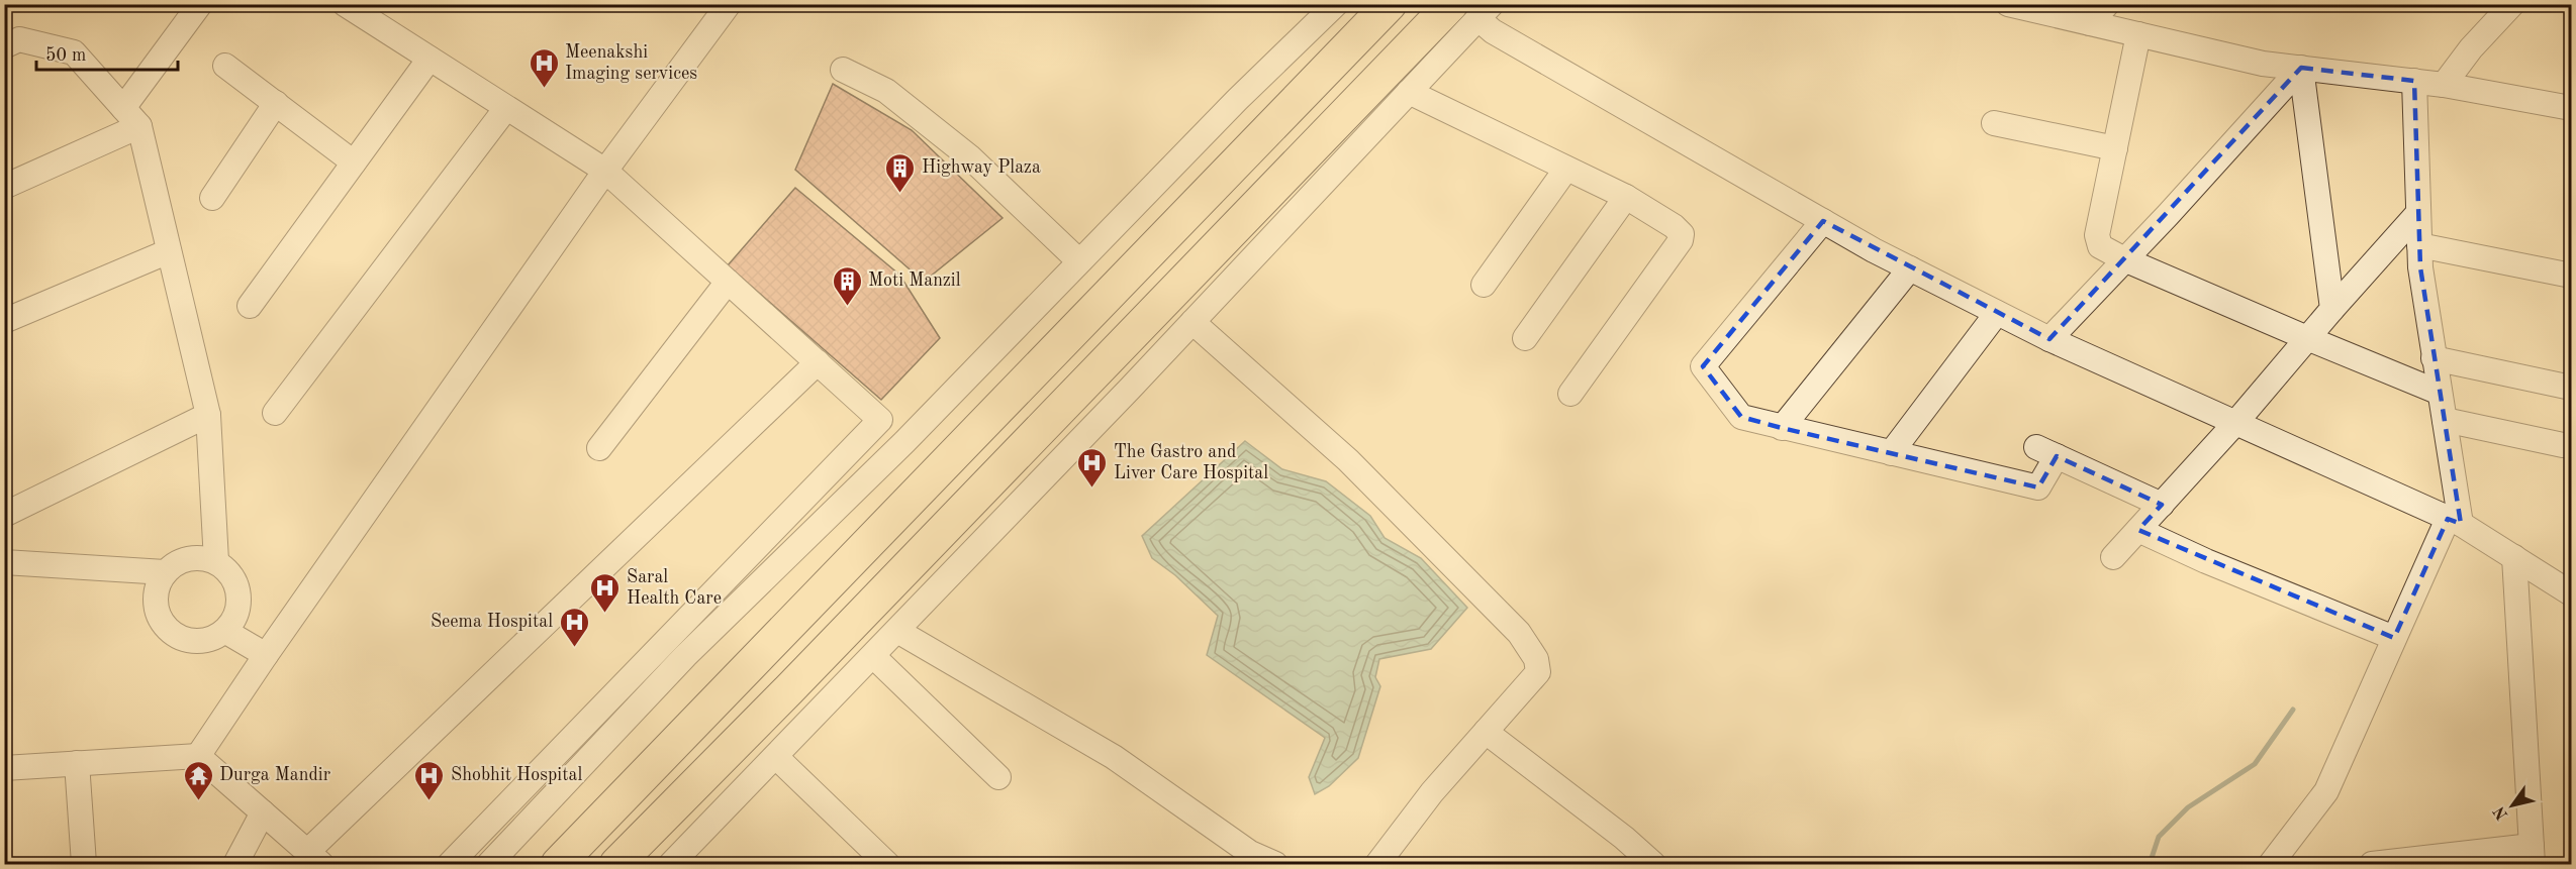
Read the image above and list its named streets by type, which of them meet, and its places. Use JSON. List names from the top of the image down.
{
  "places": {
    "hospital": [
      "Meenakshi Imaging services",
      "The Gastro and Liver Care Hospital",
      "Saral Health Care",
      "Seema Hospital",
      "Shobhit Hospital"
    ],
    "building": ["Highway Plaza", "Moti Manzil"],
    "temple": ["Durga Mandir"]
  },
  "scale_bar": "50 m",
  "north": "bottom left"
}
